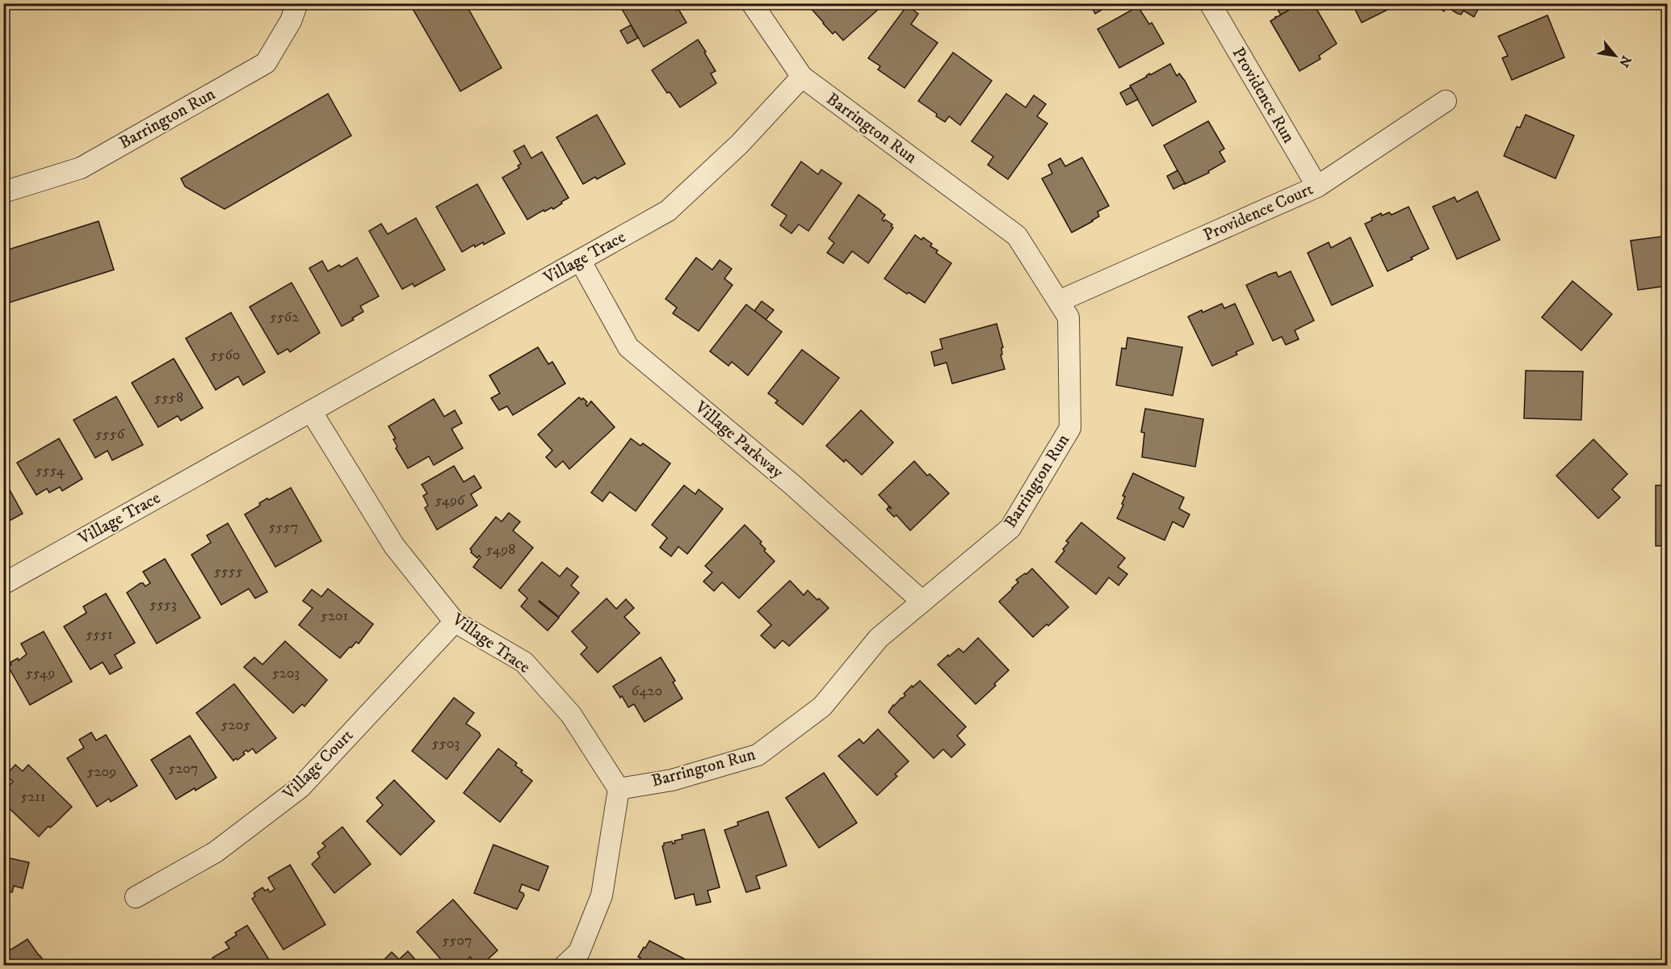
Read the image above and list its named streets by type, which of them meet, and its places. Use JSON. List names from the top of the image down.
{
  "streets": {
    "street": [
      "Providence Run",
      "Barrington Run",
      "Providence Court",
      "Village Trace",
      "Village Parkway",
      "Village Court"
    ]
  },
  "crossings": [
    ["Providence Run", "Providence Court"],
    ["Barrington Run", "Providence Court"],
    ["Barrington Run", "Village Trace"],
    ["Barrington Run", "Village Parkway"],
    ["Village Trace", "Village Parkway"],
    ["Village Trace", "Village Court"]
  ],
  "house_numbers": [
    "5562",
    "5560",
    "5558",
    "5556",
    "5554",
    "5496",
    "5557",
    "5498",
    "5555",
    "5553",
    "5201",
    "5551",
    "5549",
    "5203",
    "6420",
    "5205",
    "5503",
    "5207",
    "5209",
    "5211",
    "5507"
  ],
  "north": "bottom right"
}
